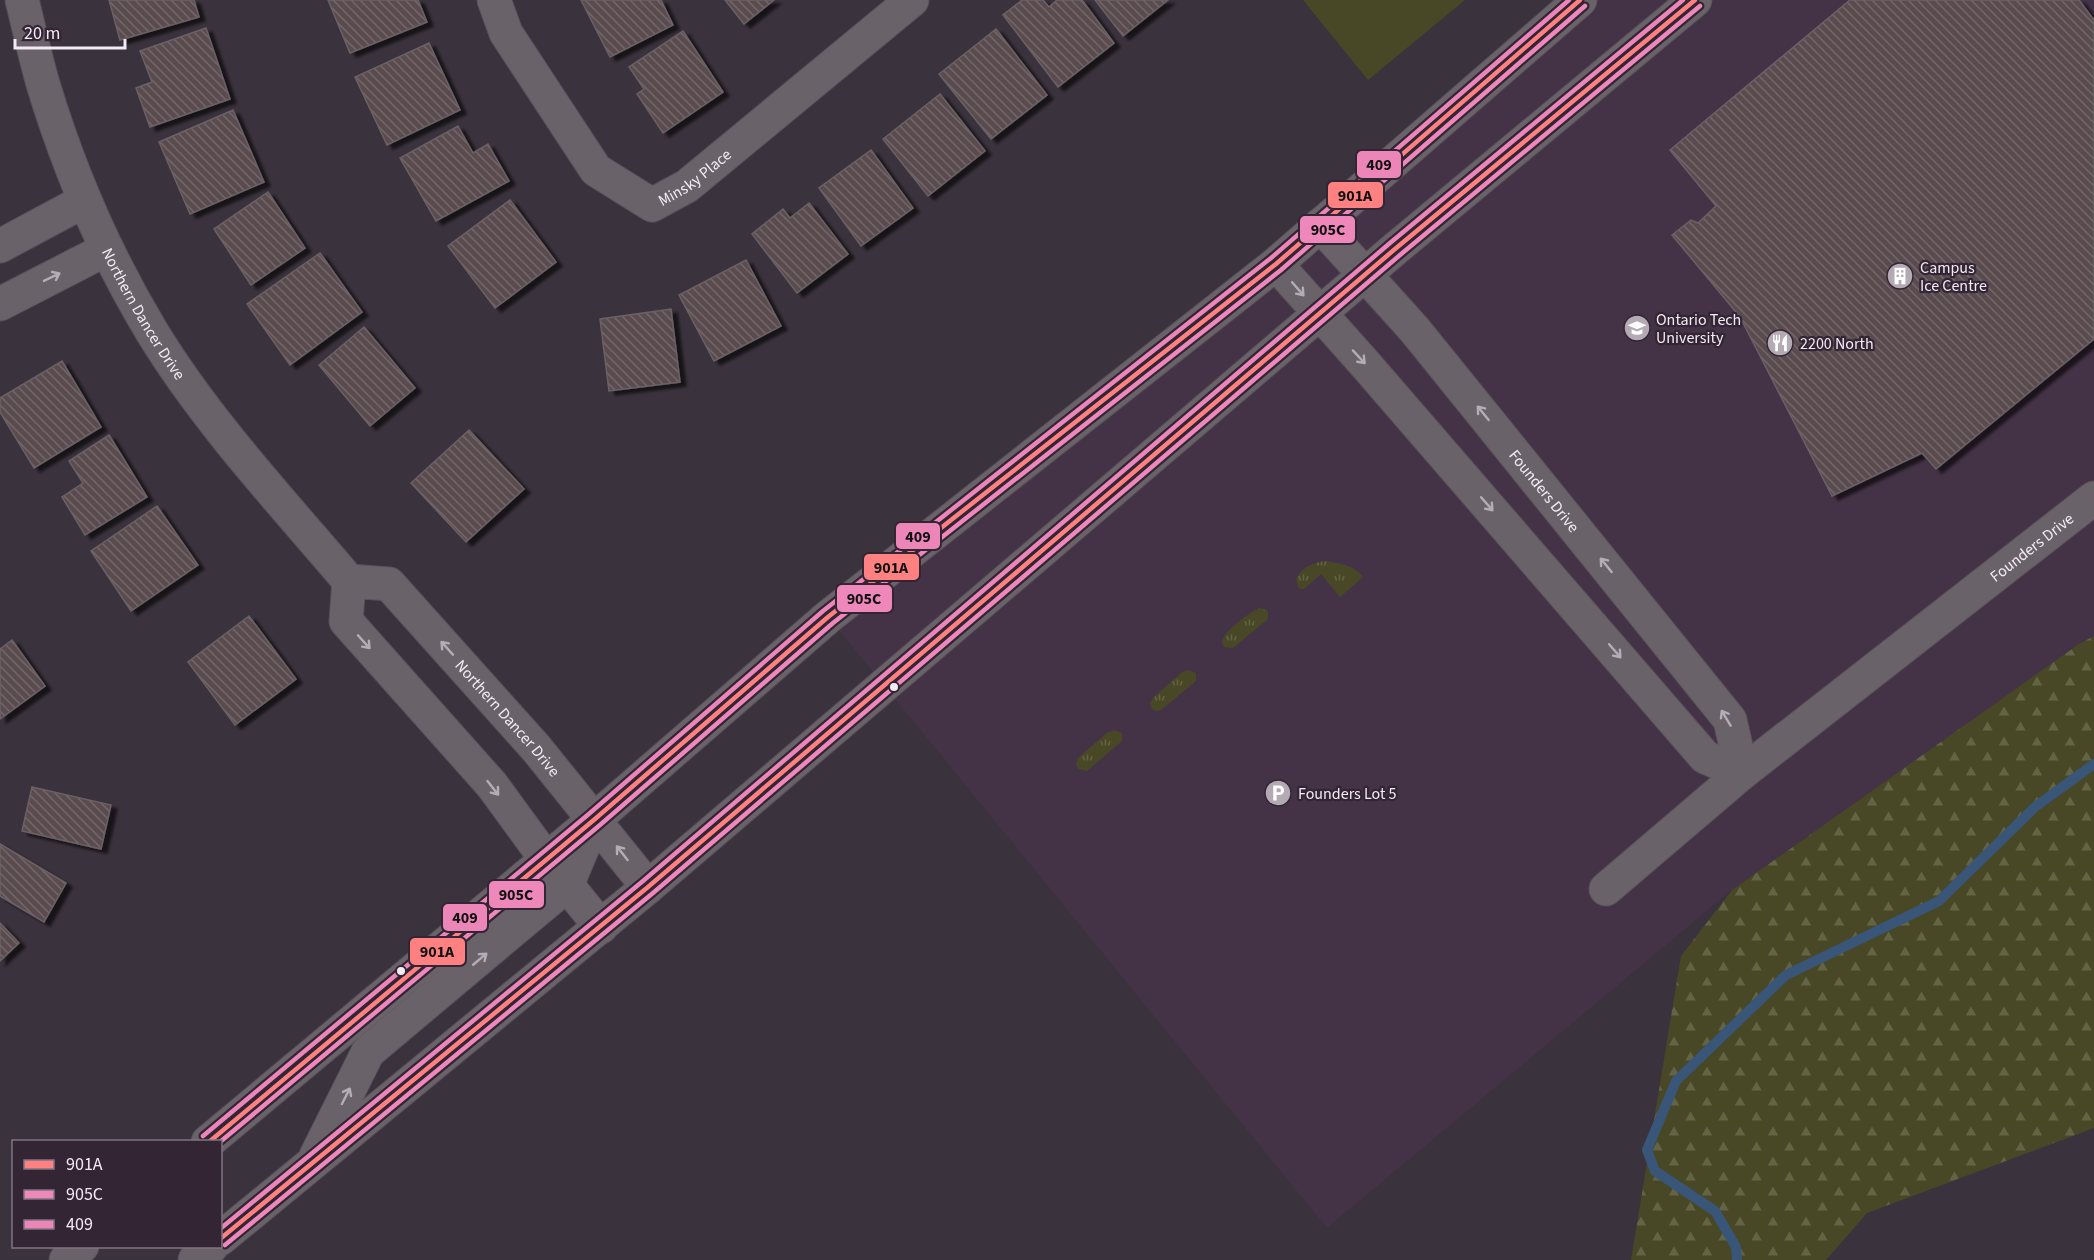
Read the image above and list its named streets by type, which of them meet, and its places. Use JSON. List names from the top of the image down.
{
  "streets": {
    "street": ["Minsky Place", "Northern Dancer Drive", "Founders Drive"]
  },
  "places": {
    "building": ["Campus Ice Centre"],
    "school or university": ["Ontario Tech University"],
    "restaurant": ["2200 North"],
    "parking": ["Founders Lot 5"]
  },
  "lines": ["transit line 901A", "transit line 409", "transit line 905C"],
  "legend": ["901A", "905C", "409"],
  "scale_bar": "20 m"
}
